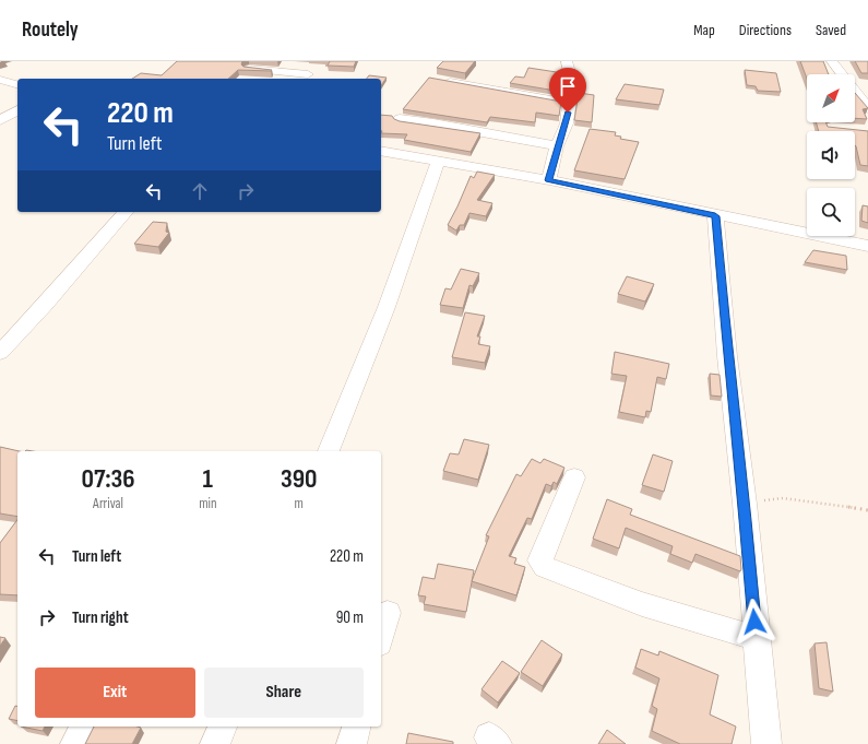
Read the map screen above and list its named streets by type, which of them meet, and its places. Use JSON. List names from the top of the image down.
{
  "north": "top right",
  "page": {
    "header": "Routely",
    "nav": ["Map", "Directions", "Saved"],
    "turn": ["220 m", "Turn left"],
    "eta": [
      "07:36",
      "Arrival",
      "1",
      "min",
      "390",
      "m"
    ],
    "list": [
      {
        "name": "Turn left",
        "value": "220 m"
      },
      {
        "name": "Turn right",
        "value": "90 m"
      }
    ],
    "buttons": ["Exit", "Share"]
  }
}
